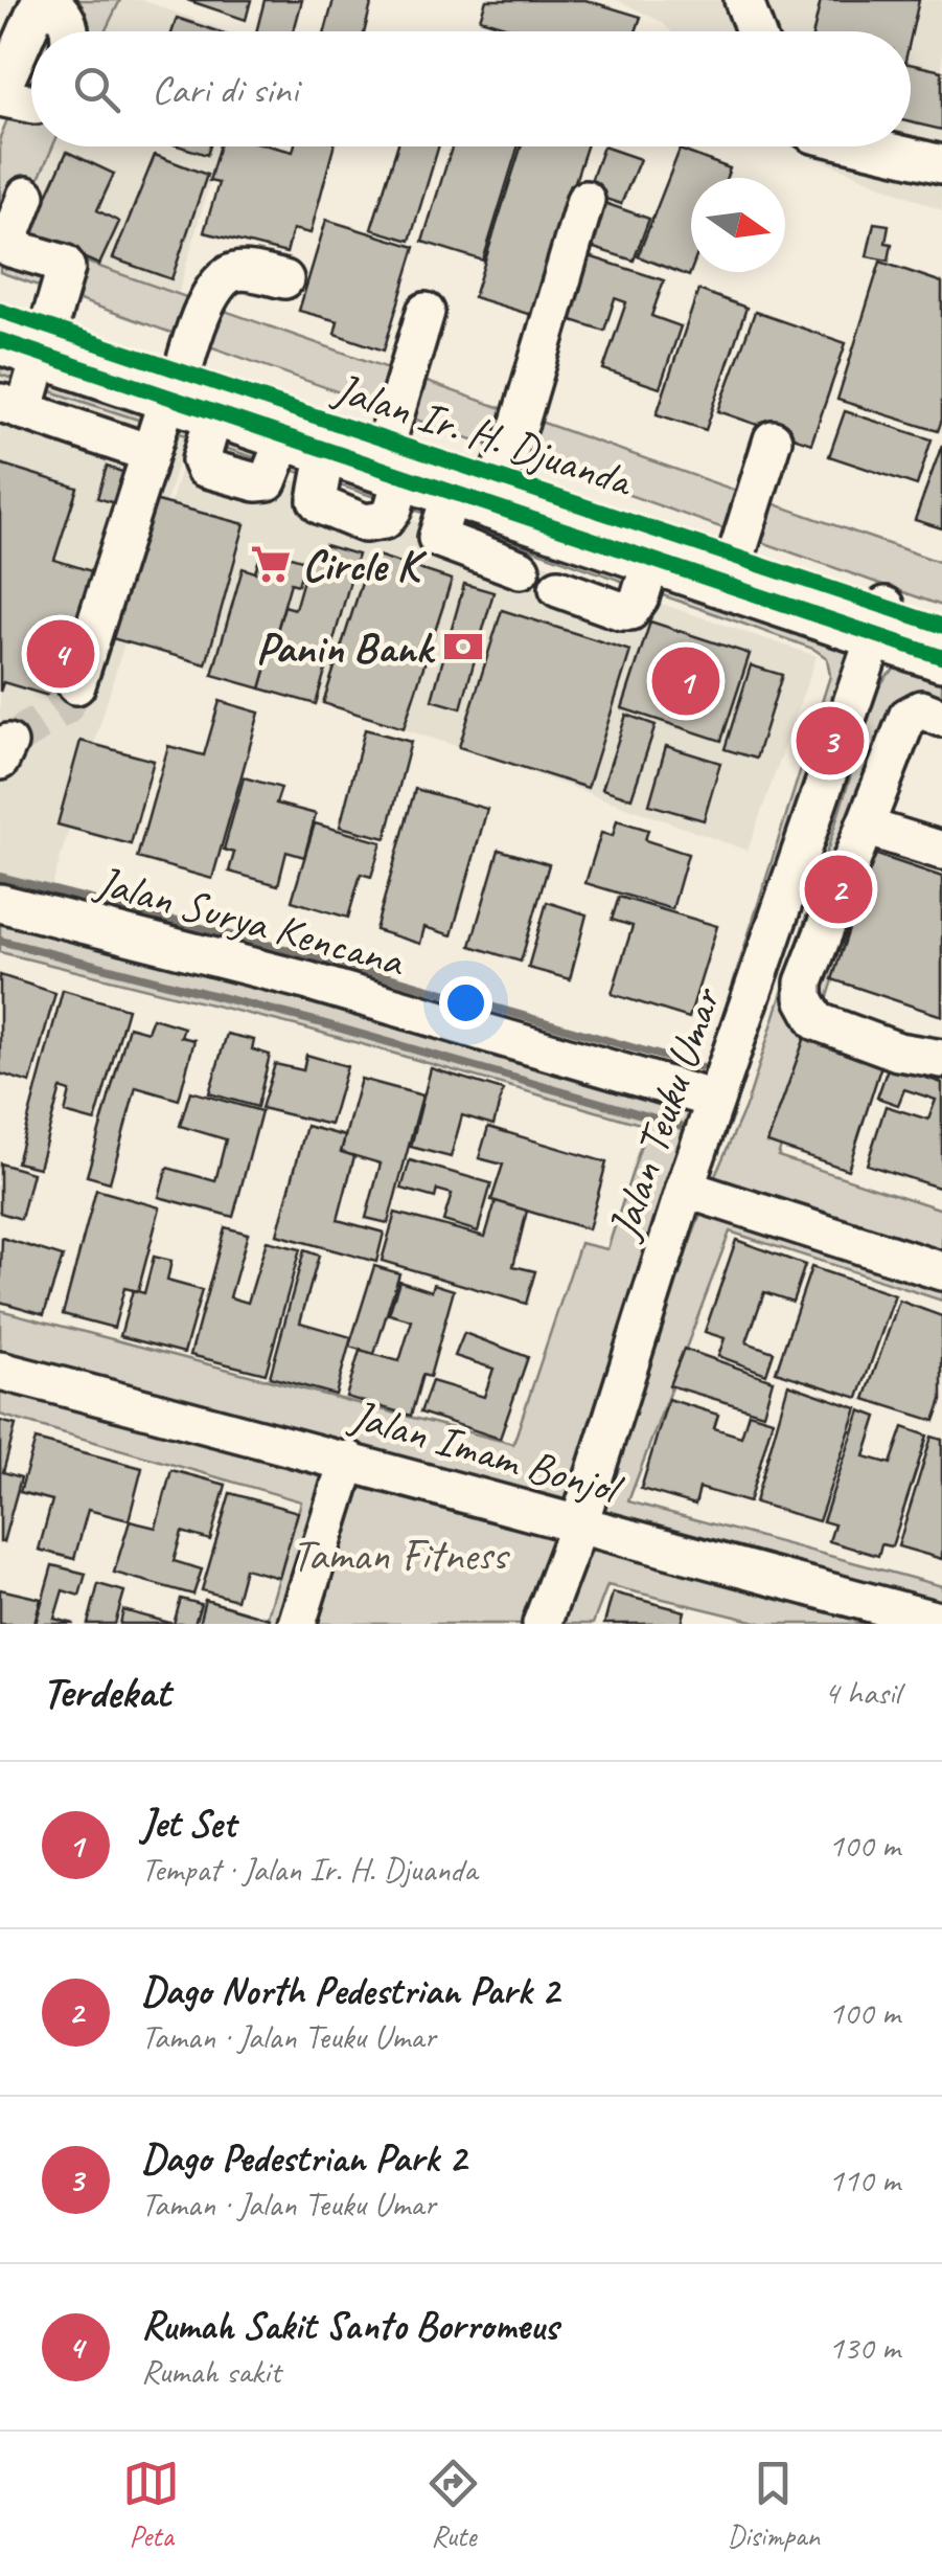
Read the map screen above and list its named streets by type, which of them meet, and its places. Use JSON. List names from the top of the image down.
{
  "streets": {
    "main road": ["Jalan Ir. H. Djuanda"],
    "street": ["Jalan Surya Kencana", "Jalan Teuku Umar", "Jalan Imam Bonjol"]
  },
  "crossings": [
    ["Jalan Ir. H. Djuanda", "Jalan Teuku Umar"],
    ["Jalan Surya Kencana", "Jalan Teuku Umar"],
    ["Jalan Teuku Umar", "Jalan Imam Bonjol"]
  ],
  "parks": ["Taman Fitness"],
  "places": {
    "supermarket": ["Circle K"],
    "bank": ["Panin Bank"]
  },
  "north": "right",
  "page": {
    "search": "Cari di sini",
    "pins": [
      "4",
      "1",
      "3",
      "2"
    ],
    "heading": ["Terdekat", "4 hasil"],
    "list": [
      {
        "mark": "1",
        "name": "Jet Set",
        "note": "Tempat · Jalan Ir. H. Djuanda",
        "value": "100 m"
      },
      {
        "mark": "2",
        "name": "Dago North Pedestrian Park 2",
        "note": "Taman · Jalan Teuku Umar",
        "value": "100 m"
      },
      {
        "mark": "3",
        "name": "Dago Pedestrian Park 2",
        "note": "Taman · Jalan Teuku Umar",
        "value": "110 m"
      },
      {
        "mark": "4",
        "name": "Rumah Sakit Santo Borromeus",
        "note": "Rumah sakit",
        "value": "130 m"
      }
    ],
    "nav": ["Peta", "Rute", "Disimpan"]
  }
}
